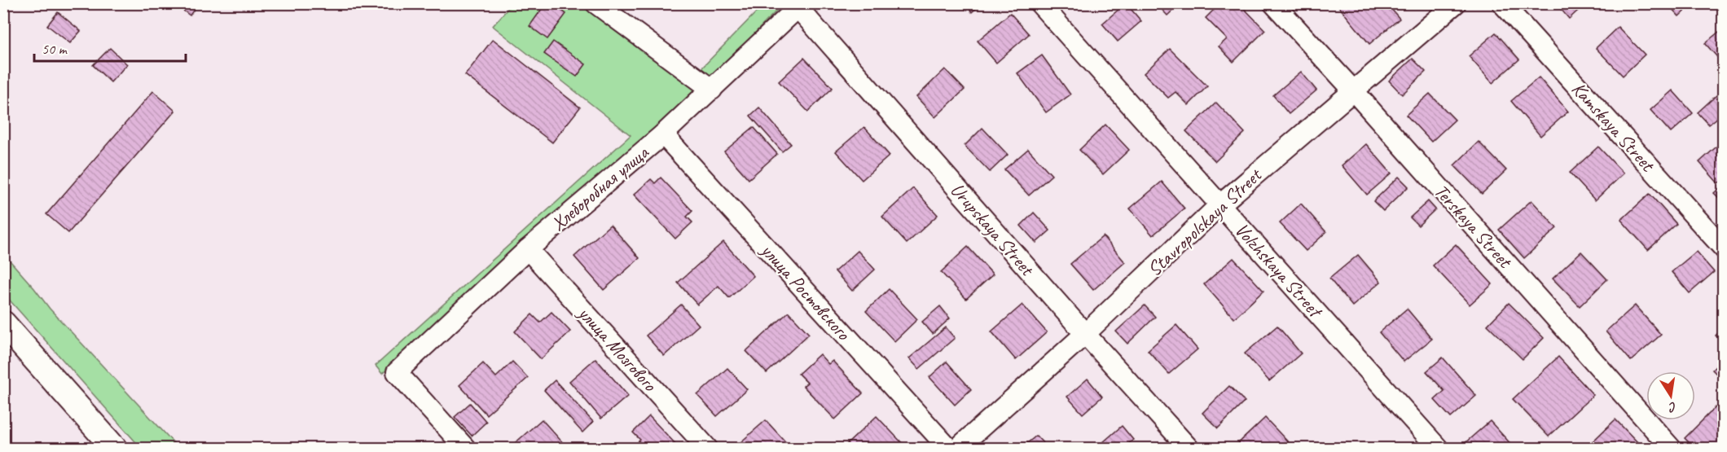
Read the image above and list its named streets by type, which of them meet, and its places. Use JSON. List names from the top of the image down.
{
  "streets": {
    "street": [
      "Kamskaya Street",
      "Хлеборобная улица",
      "Stavropolskaya Street",
      "Terskaya Street",
      "Urupskaya Street",
      "Volzhskaya Street",
      "улица Ростовского",
      "улица Мозгового"
    ]
  },
  "crossings": [
    ["Хлеборобная улица", "Urupskaya Street"],
    ["Хлеборобная улица", "улица Ростовского"],
    ["Хлеборобная улица", "улица Мозгового"],
    ["Stavropolskaya Street", "Terskaya Street"],
    ["Stavropolskaya Street", "Urupskaya Street"],
    ["Stavropolskaya Street", "Volzhskaya Street"]
  ],
  "scale_bar": "50 m",
  "north": "bottom"
}
